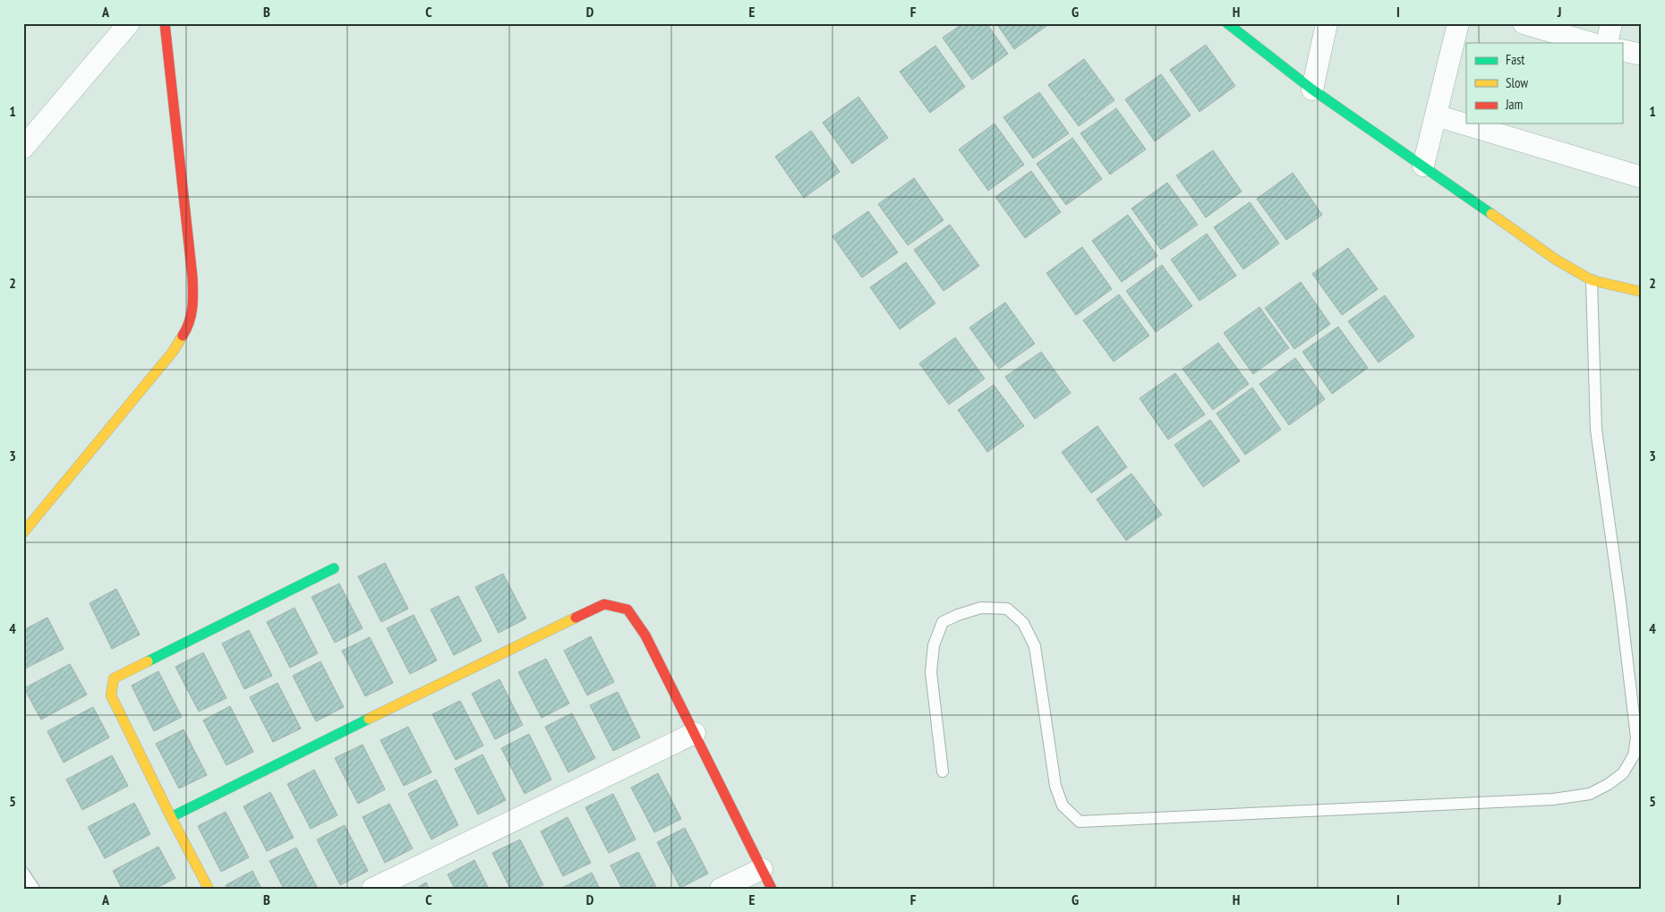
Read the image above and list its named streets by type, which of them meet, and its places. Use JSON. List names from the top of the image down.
{
  "legend": ["Fast", "Slow", "Jam"],
  "grid": {
    "columns": [
      "A",
      "B",
      "C",
      "D",
      "E",
      "F",
      "G",
      "H",
      "I",
      "J"
    ],
    "rows": [
      "1",
      "2",
      "3",
      "4",
      "5"
    ]
  }
}
